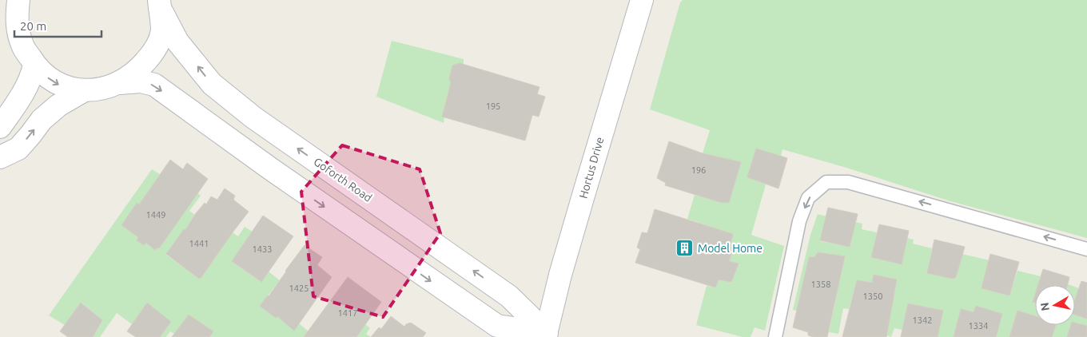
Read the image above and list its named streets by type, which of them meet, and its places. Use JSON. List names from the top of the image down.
{
  "streets": {
    "street": ["Hortus Drive", "Goforth Road"]
  },
  "crossings": [
    ["Hortus Drive", "Goforth Road"]
  ],
  "places": {
    "building": ["Model Home"]
  },
  "house_numbers": [
    "195",
    "196",
    "1449",
    "1441",
    "1433",
    "1358",
    "1425",
    "1350",
    "1417",
    "1342",
    "1334"
  ],
  "scale_bar": "20 m",
  "north": "left"
}
